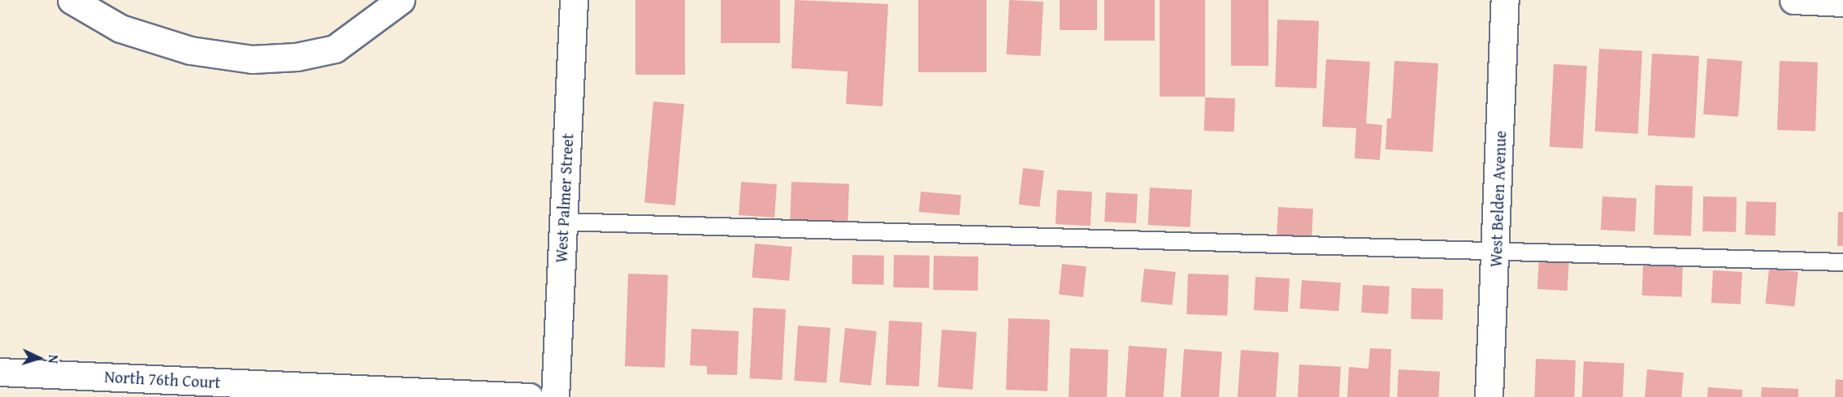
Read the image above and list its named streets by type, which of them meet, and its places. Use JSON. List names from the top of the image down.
{
  "streets": {
    "street": ["West Palmer Street", "West Belden Avenue", "North 76th Court"]
  },
  "north": "right"
}
